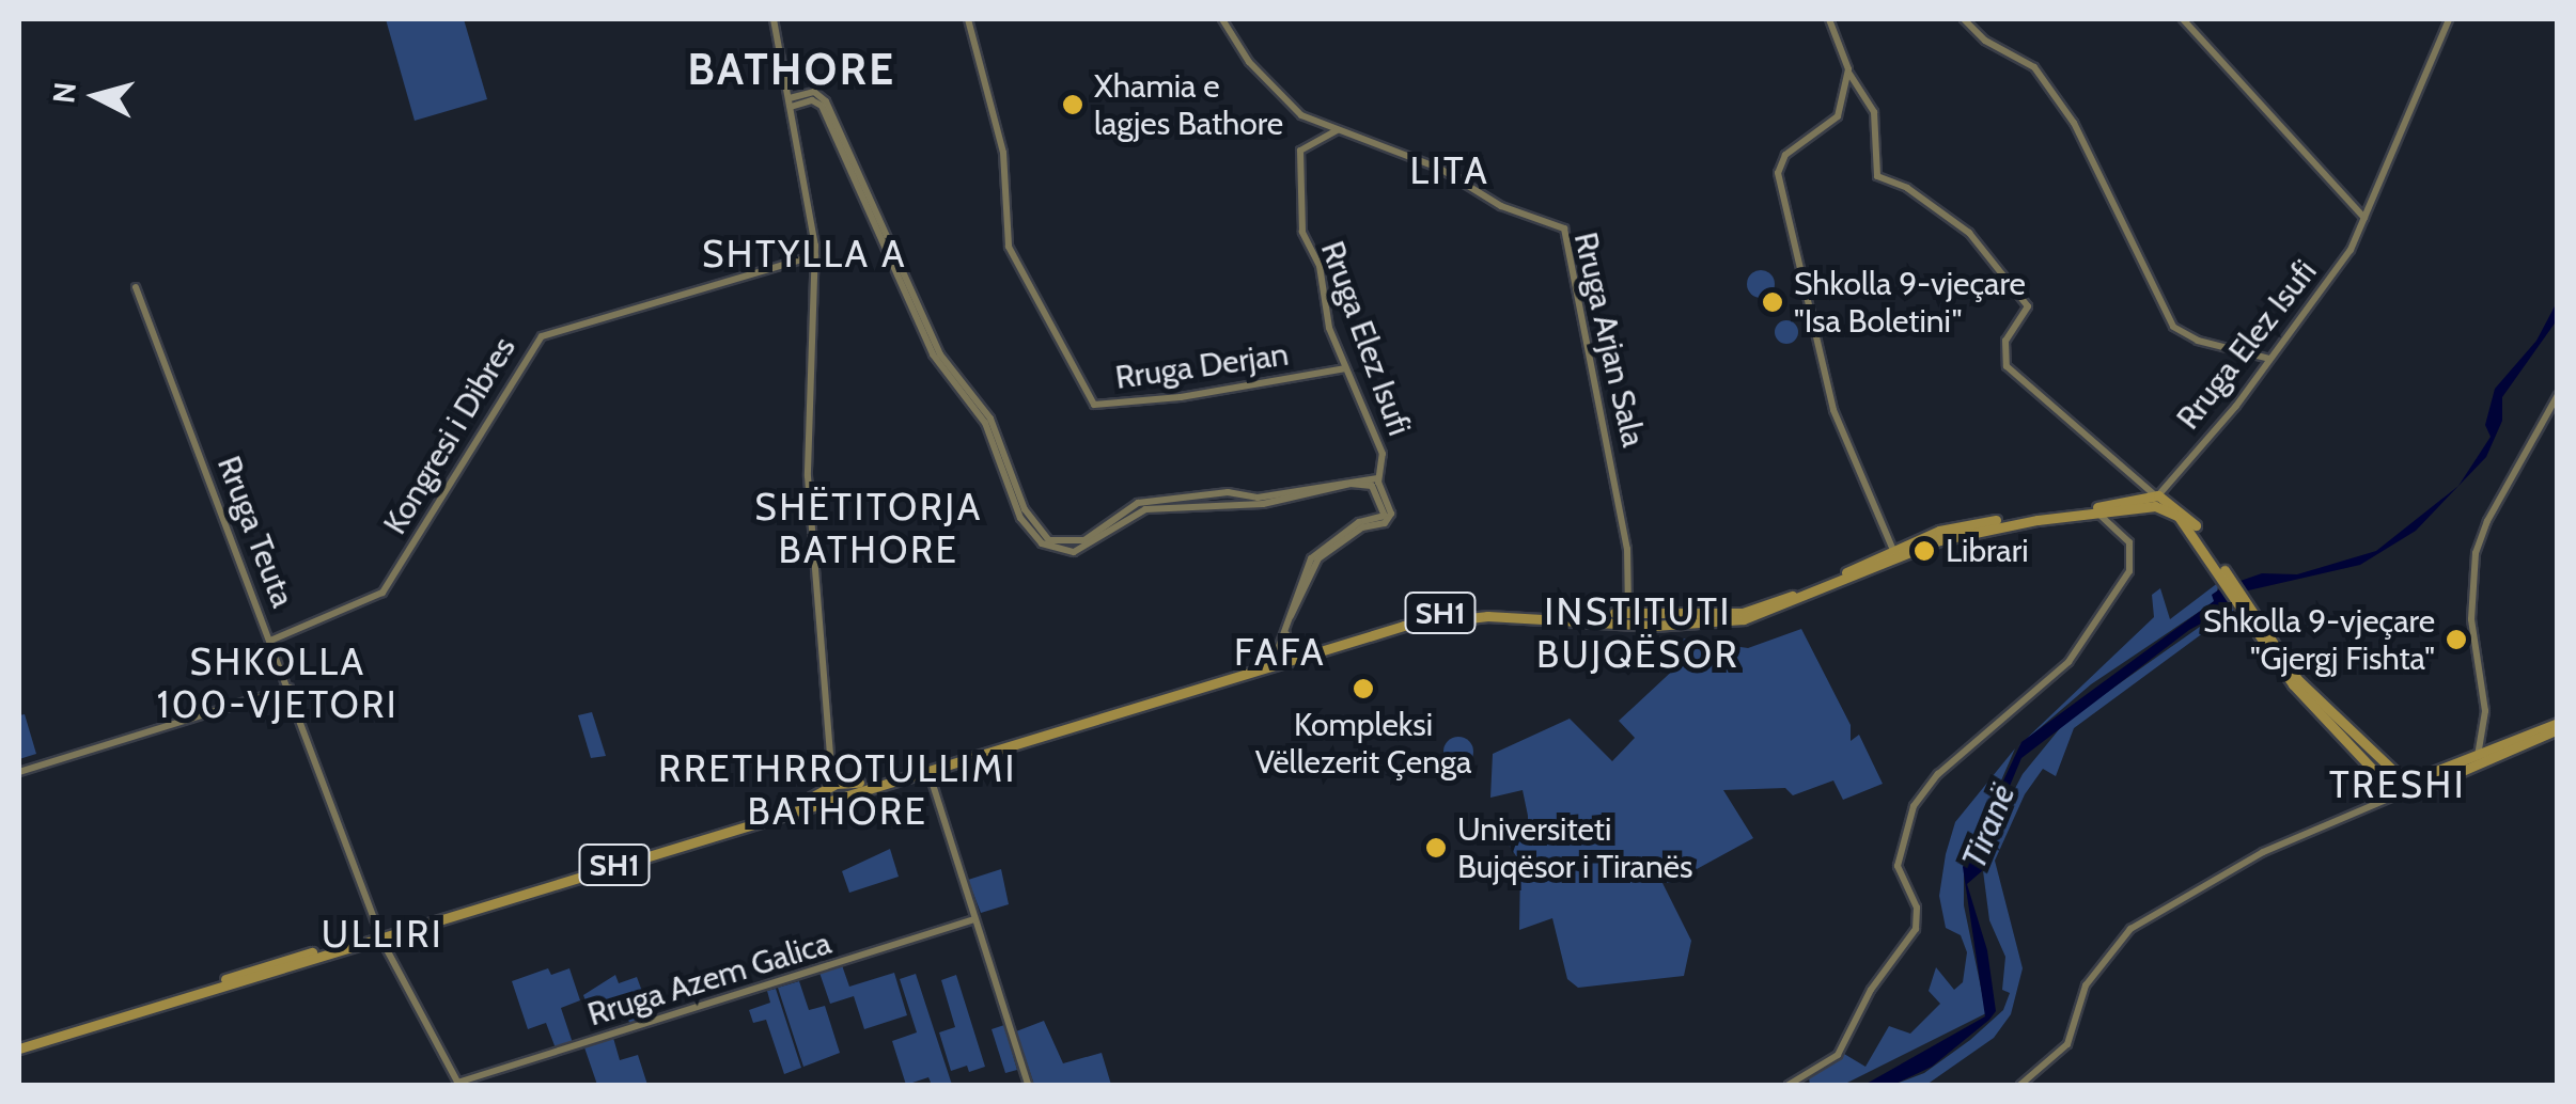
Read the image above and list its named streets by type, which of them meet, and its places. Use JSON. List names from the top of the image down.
{
  "streets": {
    "main road": ["SH1"],
    "street": [
      "Rruga Elez Isufi",
      "Rruga Arjan Sala",
      "Rruga Derjan",
      "Kongresi i Dibres",
      "Rruga Teuta",
      "Rruga Azem Galica"
    ]
  },
  "crossings": [
    ["Rruga Elez Isufi", "Rruga Arjan Sala"],
    ["Rruga Elez Isufi", "Rruga Derjan"],
    ["Rruga Elez Isufi", "SH1"],
    ["Rruga Arjan Sala", "SH1"],
    ["Kongresi i Dibres", "Rruga Teuta"],
    ["Rruga Teuta", "SH1"],
    ["Rruga Teuta", "Rruga Azem Galica"]
  ],
  "districts": [
    "BATHORE",
    "LITA",
    "SHTYLLA A",
    "SHËTITORJA BATHORE",
    "INSTITUTI BUJQËSOR",
    "FAFA",
    "SHKOLLA 100-VJETORI",
    "RRETHRROTULLIMI BATHORE",
    "TRESHI",
    "ULLIRI"
  ],
  "water": ["Tiranë"],
  "places": [
    "Xhamia e lagjes Bathore",
    "Shkolla 9-vjeçare \"Isa Boletini\"",
    "Librari",
    "Shkolla 9-vjeçare \"Gjergj Fishta\"",
    "Kompleksi Vëllezerit Çenga",
    "Universiteti Bujqësor i Tiranës"
  ],
  "north": "left"
}
